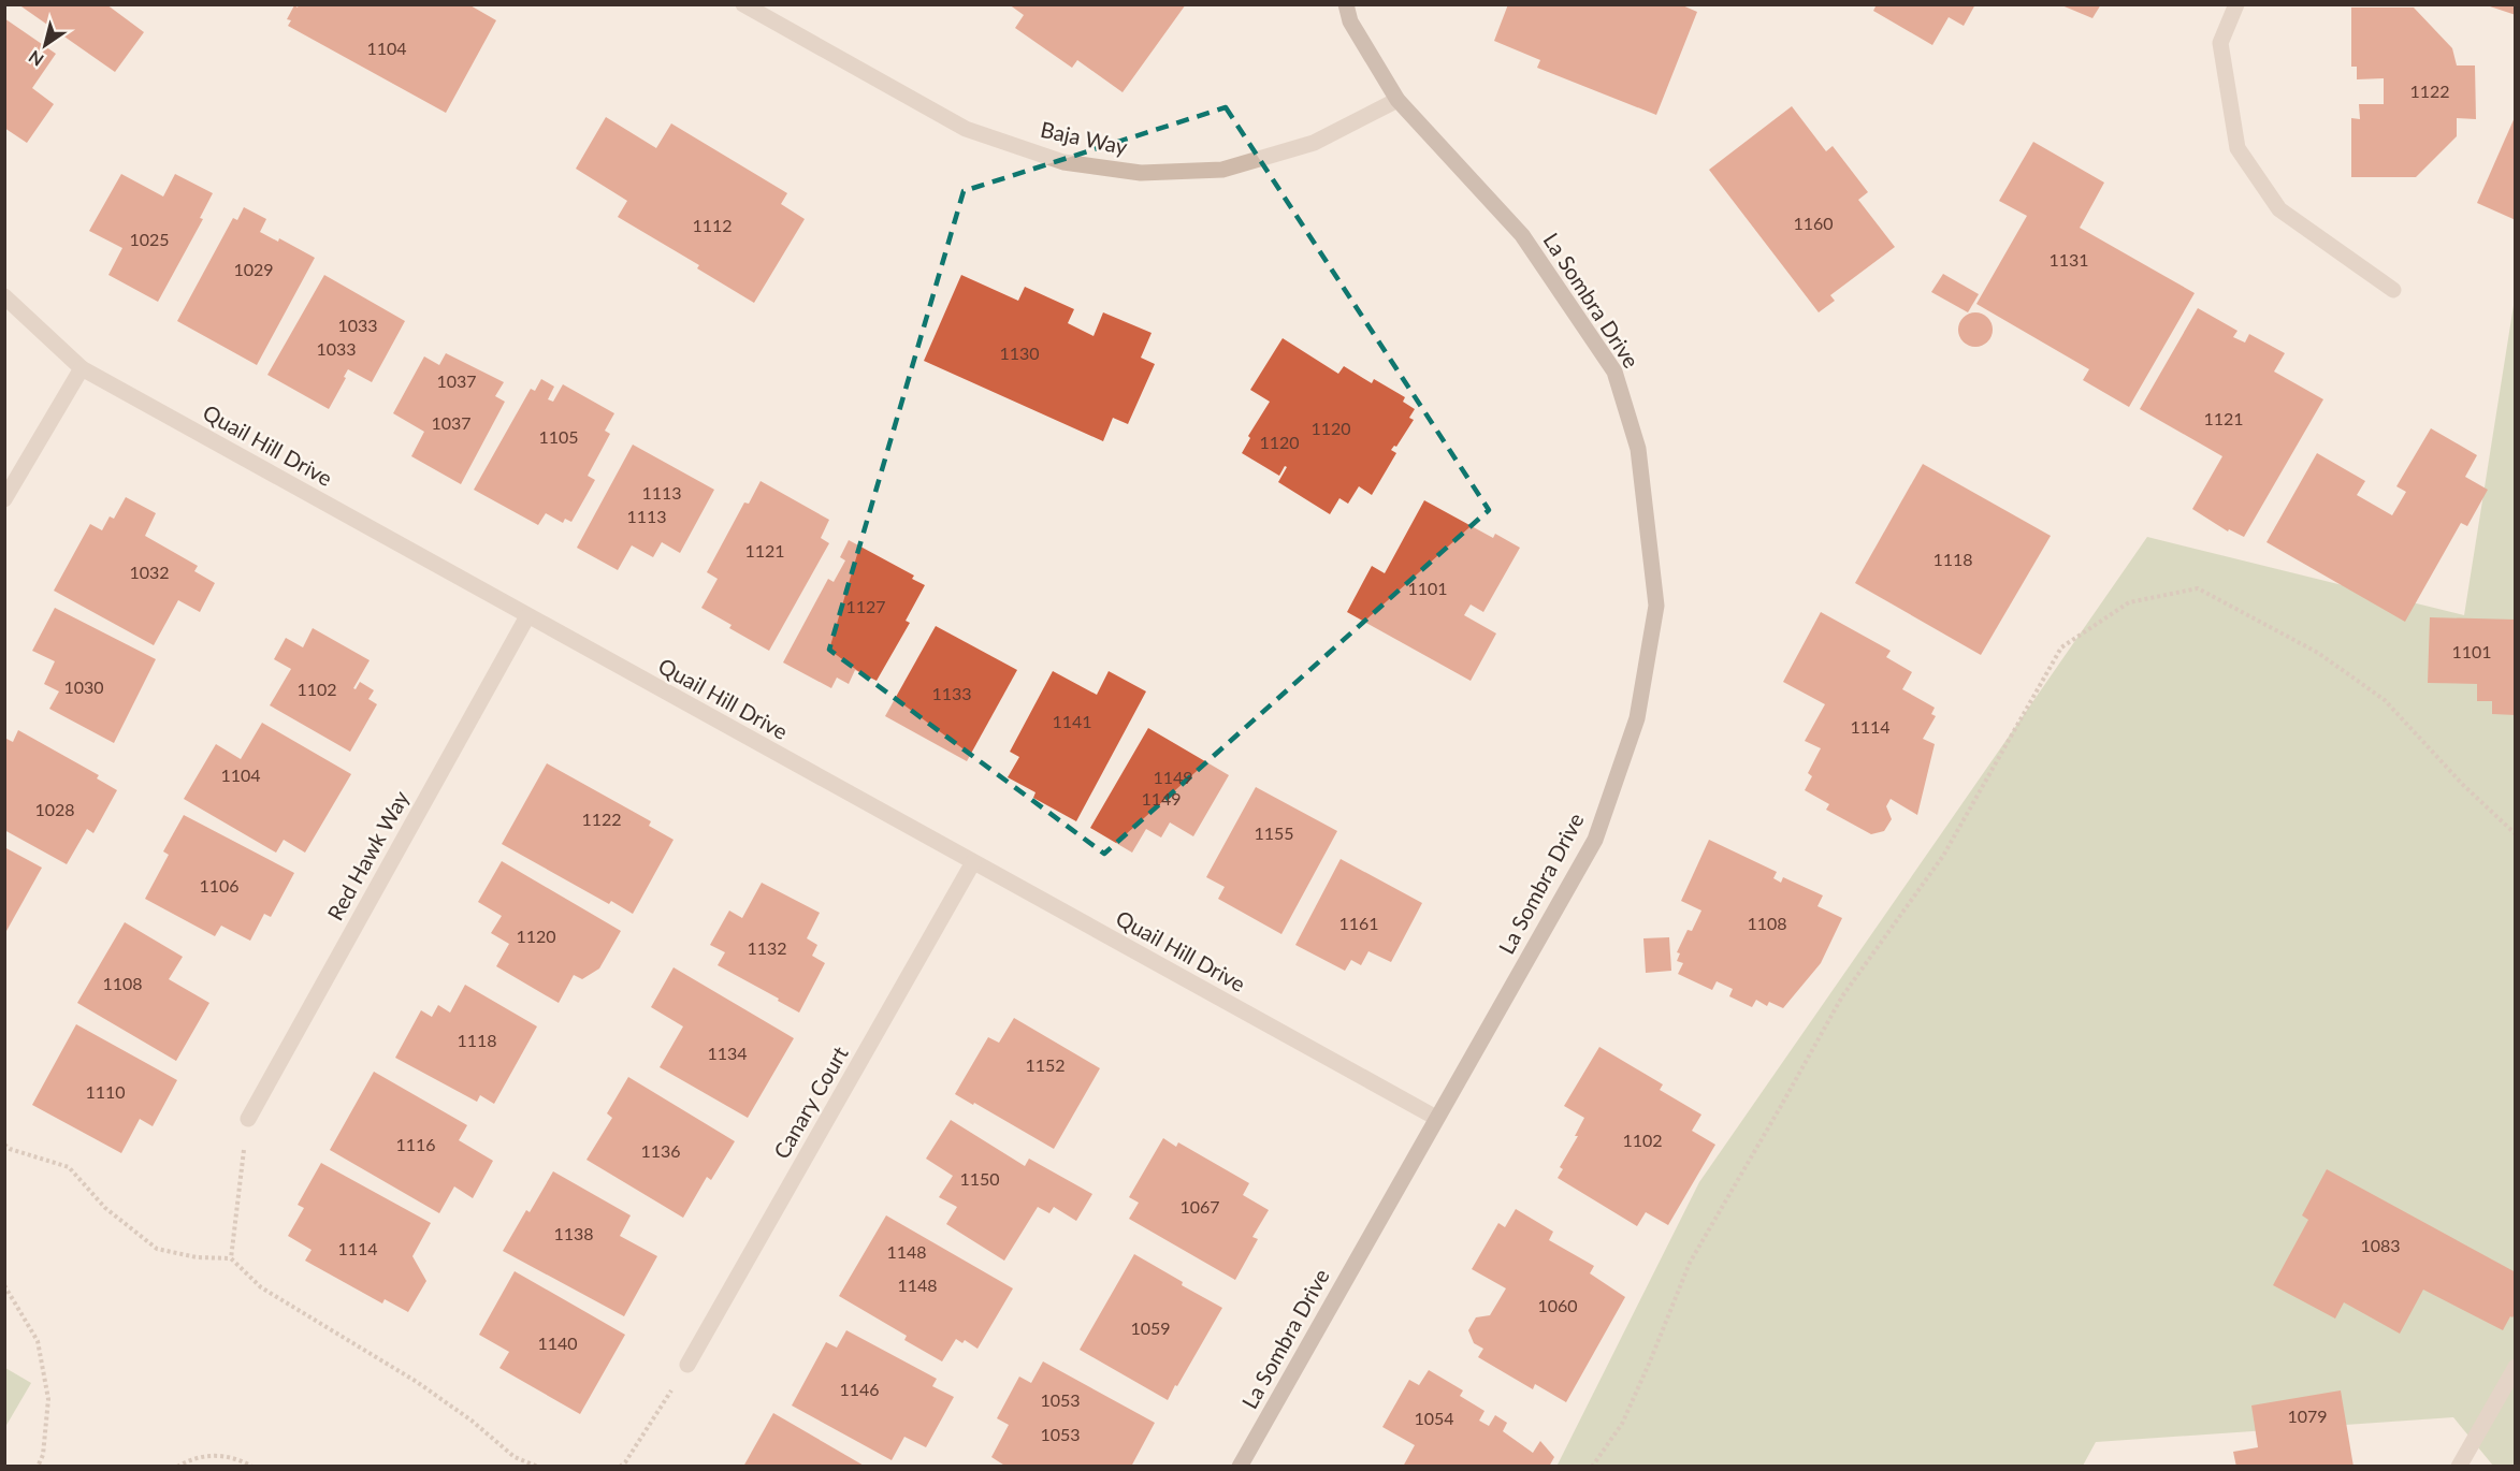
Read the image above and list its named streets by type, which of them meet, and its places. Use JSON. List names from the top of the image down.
{
  "streets": {
    "street": [
      "Baja Way",
      "La Sombra Drive",
      "Quail Hill Drive",
      "Red Hawk Way",
      "Canary Court"
    ]
  },
  "crossings": [
    ["Baja Way", "La Sombra Drive"],
    ["La Sombra Drive", "Quail Hill Drive"],
    ["Quail Hill Drive", "Red Hawk Way"],
    ["Quail Hill Drive", "Canary Court"]
  ],
  "house_numbers": [
    "1104",
    "1122",
    "1160",
    "1112",
    "1025",
    "1131",
    "1029",
    "1033",
    "1033",
    "1130",
    "1037",
    "1121",
    "1037",
    "1120",
    "1105",
    "1120",
    "1113",
    "1113",
    "1121",
    "1118",
    "1032",
    "1101",
    "1127",
    "1101",
    "1030",
    "1102",
    "1133",
    "1141",
    "1114",
    "1104",
    "1149",
    "1149",
    "1028",
    "1122",
    "1155",
    "1106",
    "1161",
    "1108",
    "1120",
    "1132",
    "1108",
    "1118",
    "1134",
    "1152",
    "1110",
    "1102",
    "1116",
    "1136",
    "1150",
    "1067",
    "1138",
    "1083",
    "1114",
    "1148",
    "1148",
    "1060",
    "1059",
    "1140",
    "1146",
    "1053",
    "1079",
    "1054",
    "1053"
  ],
  "north": "bottom left"
}
